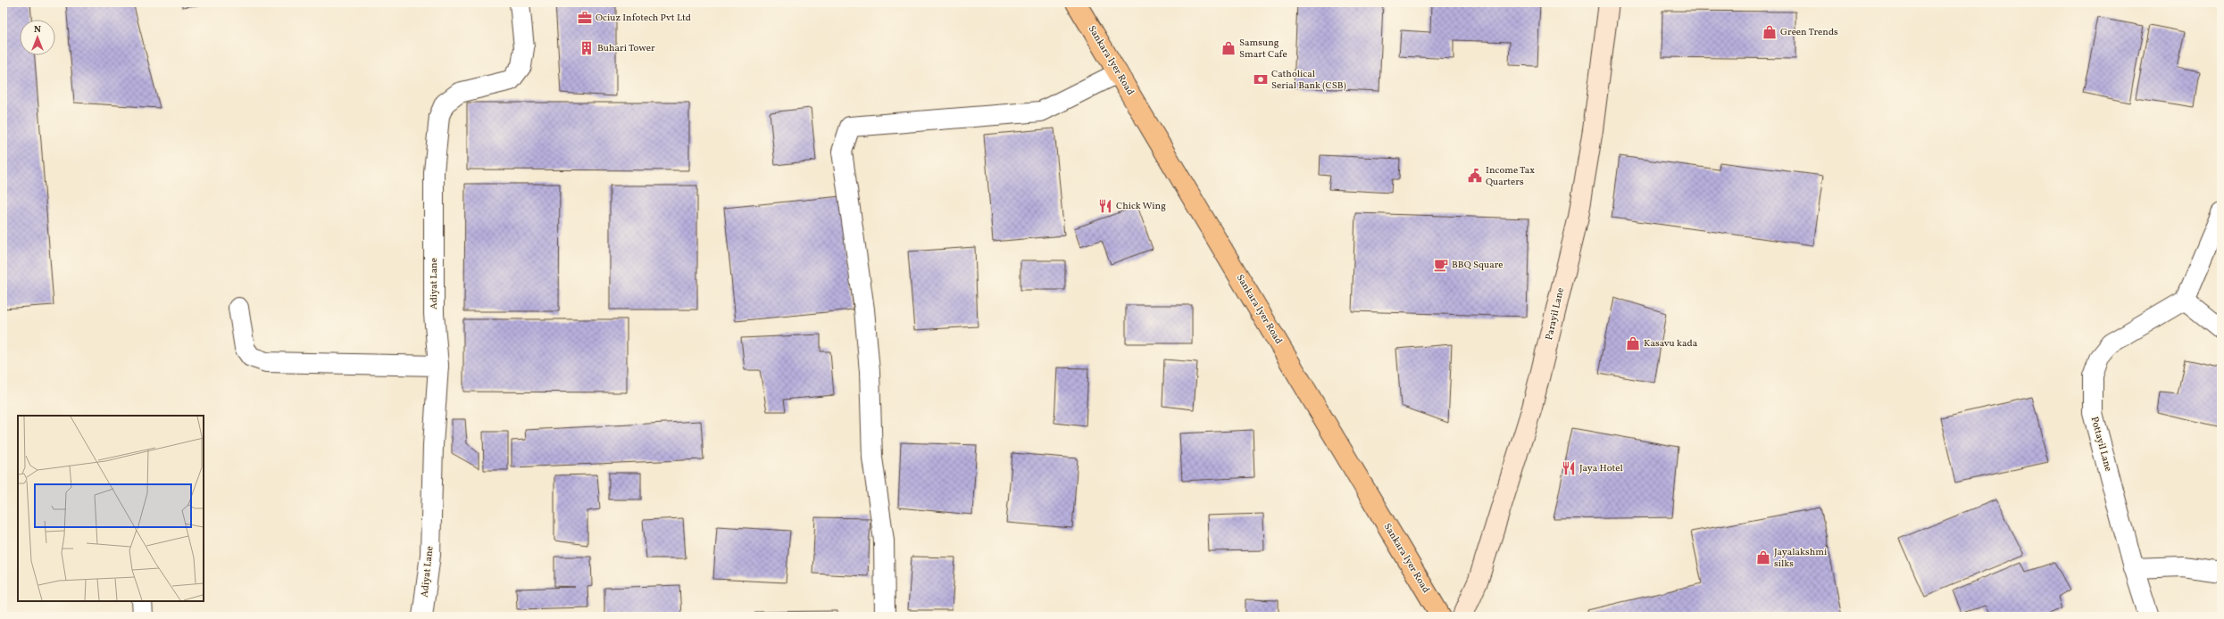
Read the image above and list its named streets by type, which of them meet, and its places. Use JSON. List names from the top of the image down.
{
  "streets": {
    "main road": ["Sankara Iyer Road", "Parayil Lane"],
    "street": ["Adiyat Lane", "Pottayil Lane"]
  },
  "places": {
    "office": ["Ociuz Infotech Pvt Ltd"],
    "shop": [
      "Green Trends",
      "Samsung Smart Cafe",
      "Kasavu kada",
      "Jayalakshmi silks"
    ],
    "building": ["Buhari Tower"],
    "bank": ["Catholical Serial Bank (CSB)"],
    "public building": ["Income Tax Quarters"],
    "restaurant": ["Chick Wing", "Jaya Hotel"],
    "cafe": ["BBQ Square"]
  },
  "north": "top"
}
